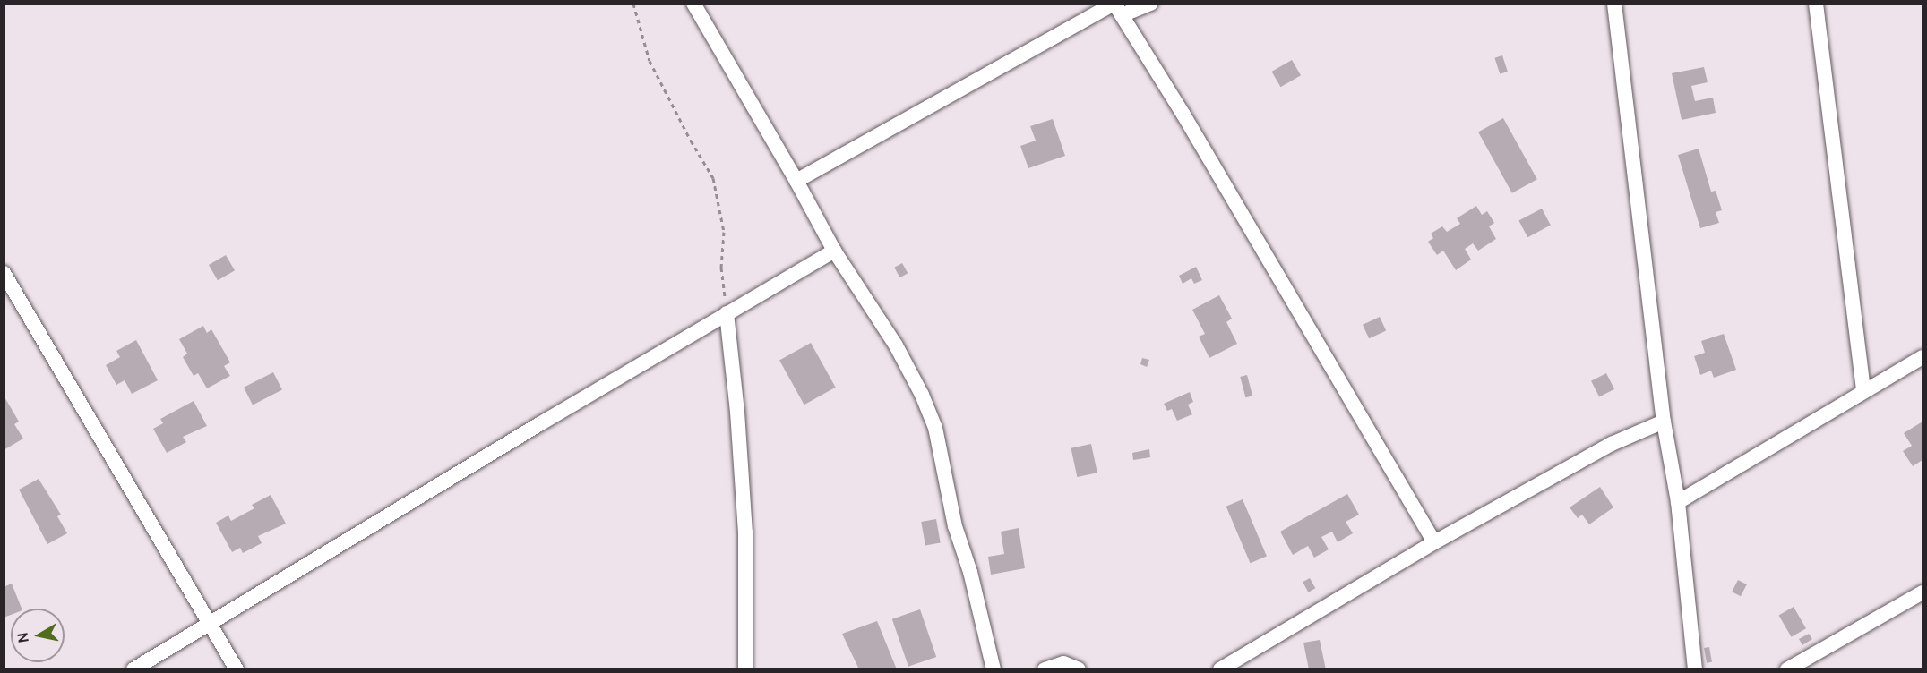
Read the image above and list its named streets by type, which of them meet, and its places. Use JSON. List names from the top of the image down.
{
  "north": "left"
}
